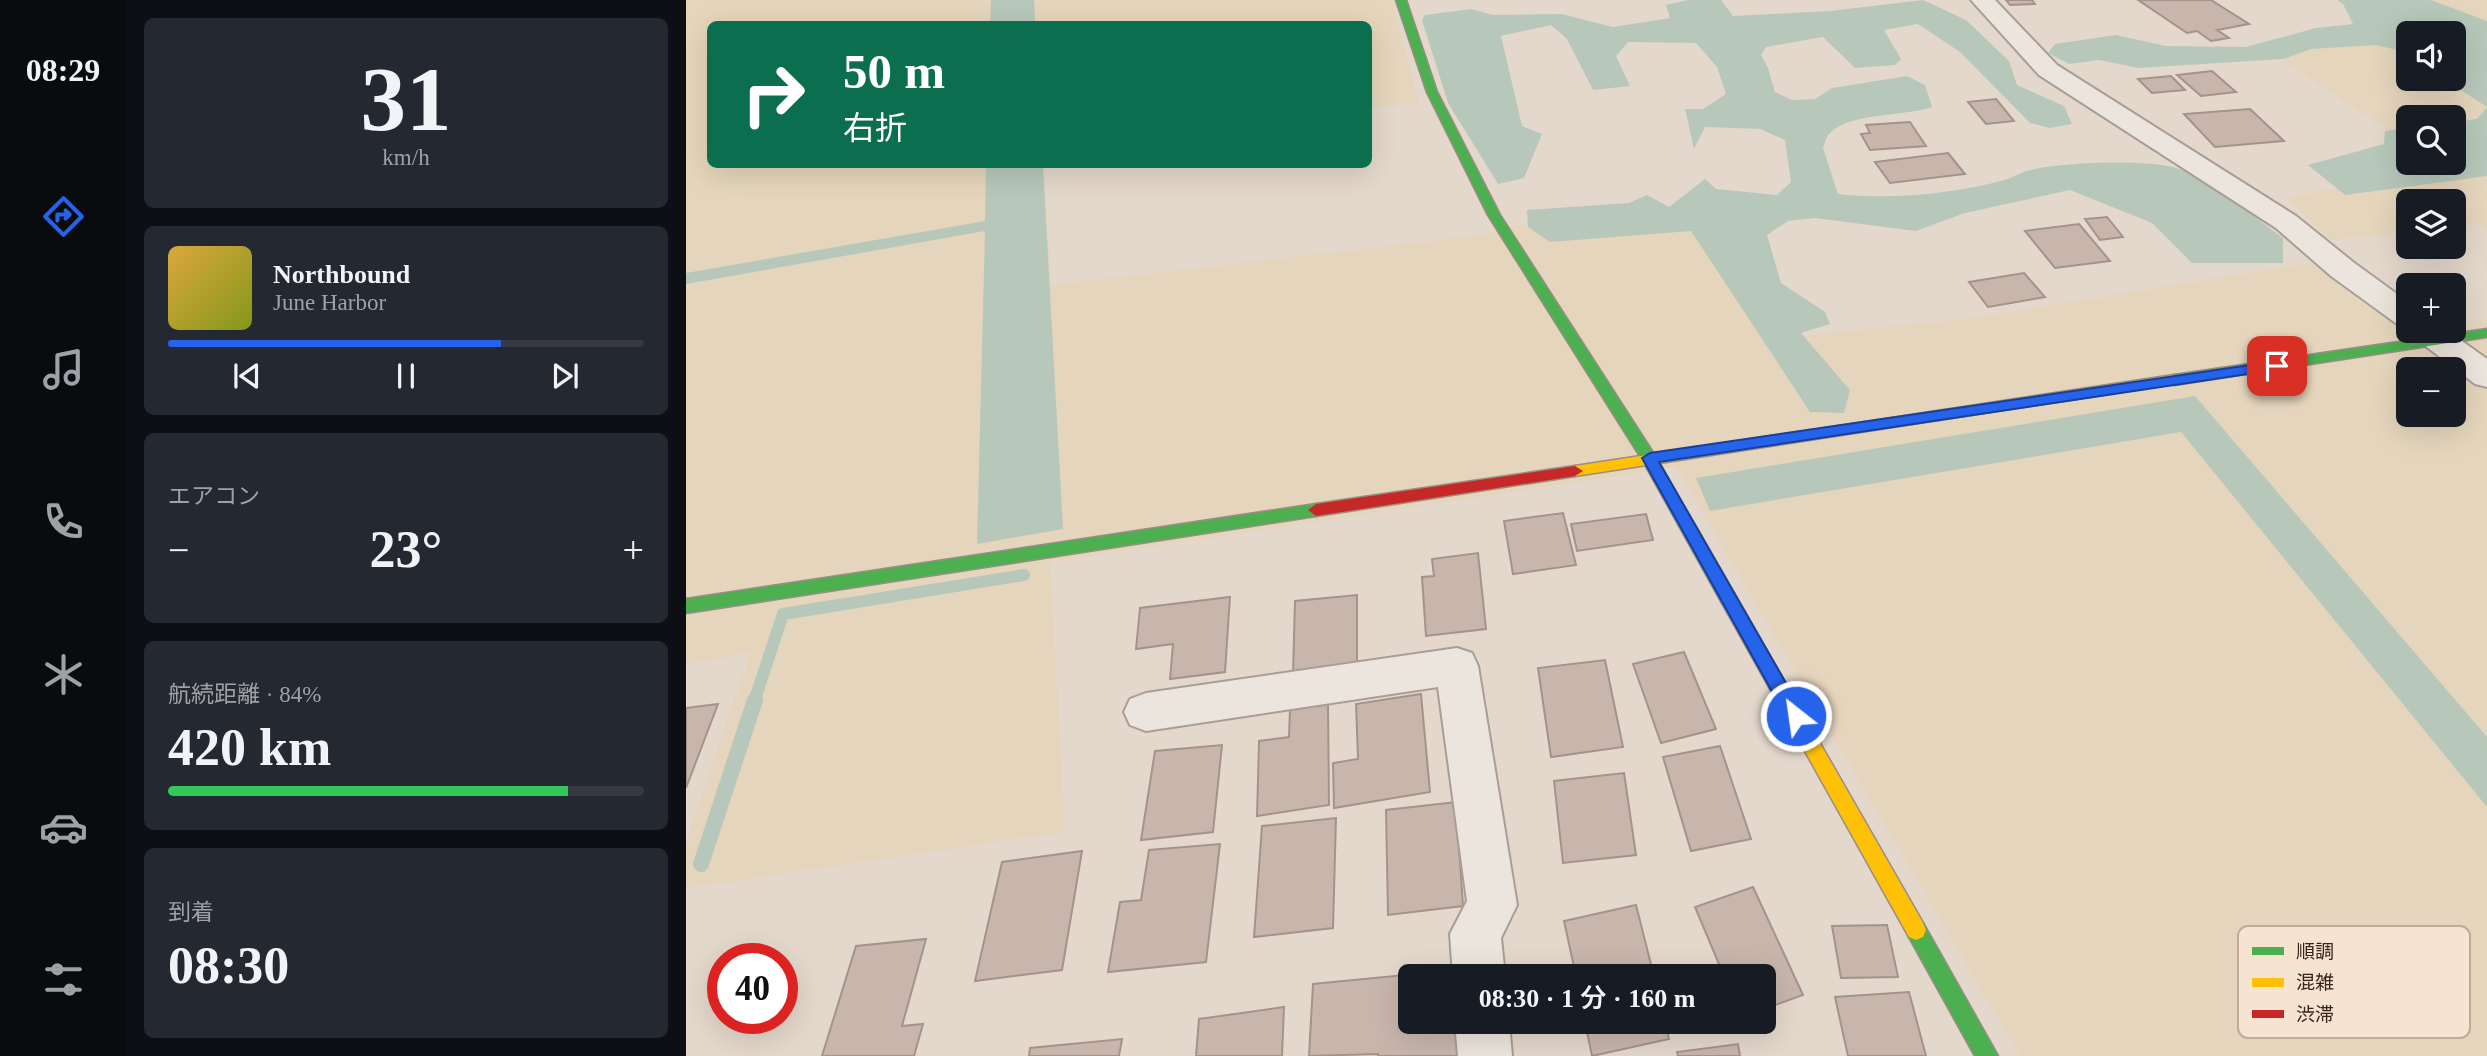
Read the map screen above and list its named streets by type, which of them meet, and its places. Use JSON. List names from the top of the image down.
{
  "legend": ["順調", "混雑", "渋滞"],
  "page": {
    "tabs": "08:29",
    "tile": [
      ["31", "km/h"],
      "エアコン",
      ["航続距離 · 84%", "420 km"],
      ["到着", "08:30"]
    ],
    "map_buttons": ["+", "−"],
    "turn": ["50 m", "右折"],
    "song": ["Northbound", "June Harbor"],
    "heat": ["−", "23°", "+"],
    "limit": "40",
    "trip": "08:30 · 1 分 · 160 m"
  }
}
